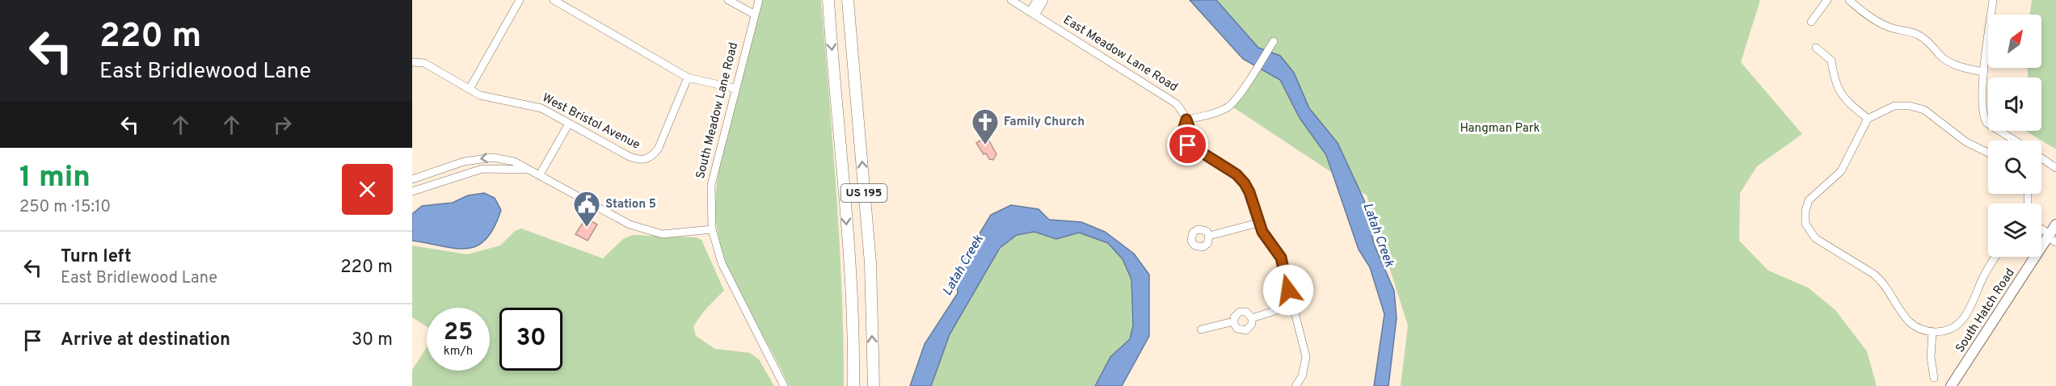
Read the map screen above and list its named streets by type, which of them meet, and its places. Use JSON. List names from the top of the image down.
{
  "streets": {
    "highway": ["US 195"],
    "main road": ["South Hatch Road"],
    "street": ["East Meadow Lane Road", "South Meadow Lane Road", "West Bristol Avenue"]
  },
  "water": ["Latah Creek"],
  "parks": ["Hangman Park"],
  "places": {
    "church": ["Family Church"],
    "public building": ["Station 5"]
  },
  "north": "top right",
  "page": {
    "turn": ["220 m", "East Bridlewood Lane"],
    "heading": ["1 min", "250 m · 15:10"],
    "list": [
      {
        "name": "Turn left",
        "note": "East Bridlewood Lane",
        "value": "220 m"
      },
      {
        "name": "Arrive at destination",
        "value": "30 m"
      }
    ],
    "speed": "25 km/h",
    "limit": "30"
  }
}
